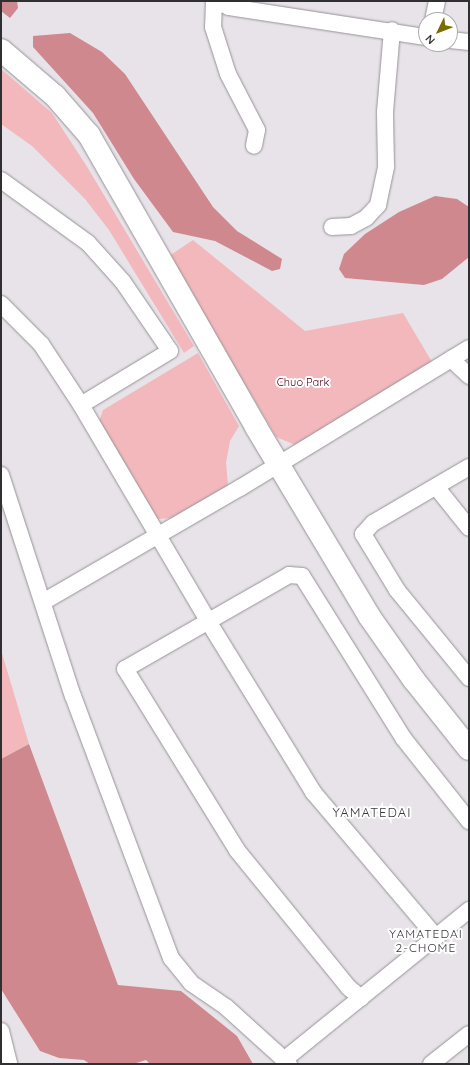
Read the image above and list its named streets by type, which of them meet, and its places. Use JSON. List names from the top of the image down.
{
  "districts": ["YAMATEDAI", "YAMATEDAI 2-CHOME"],
  "parks": ["Chuo Park"],
  "north": "bottom left"
}
